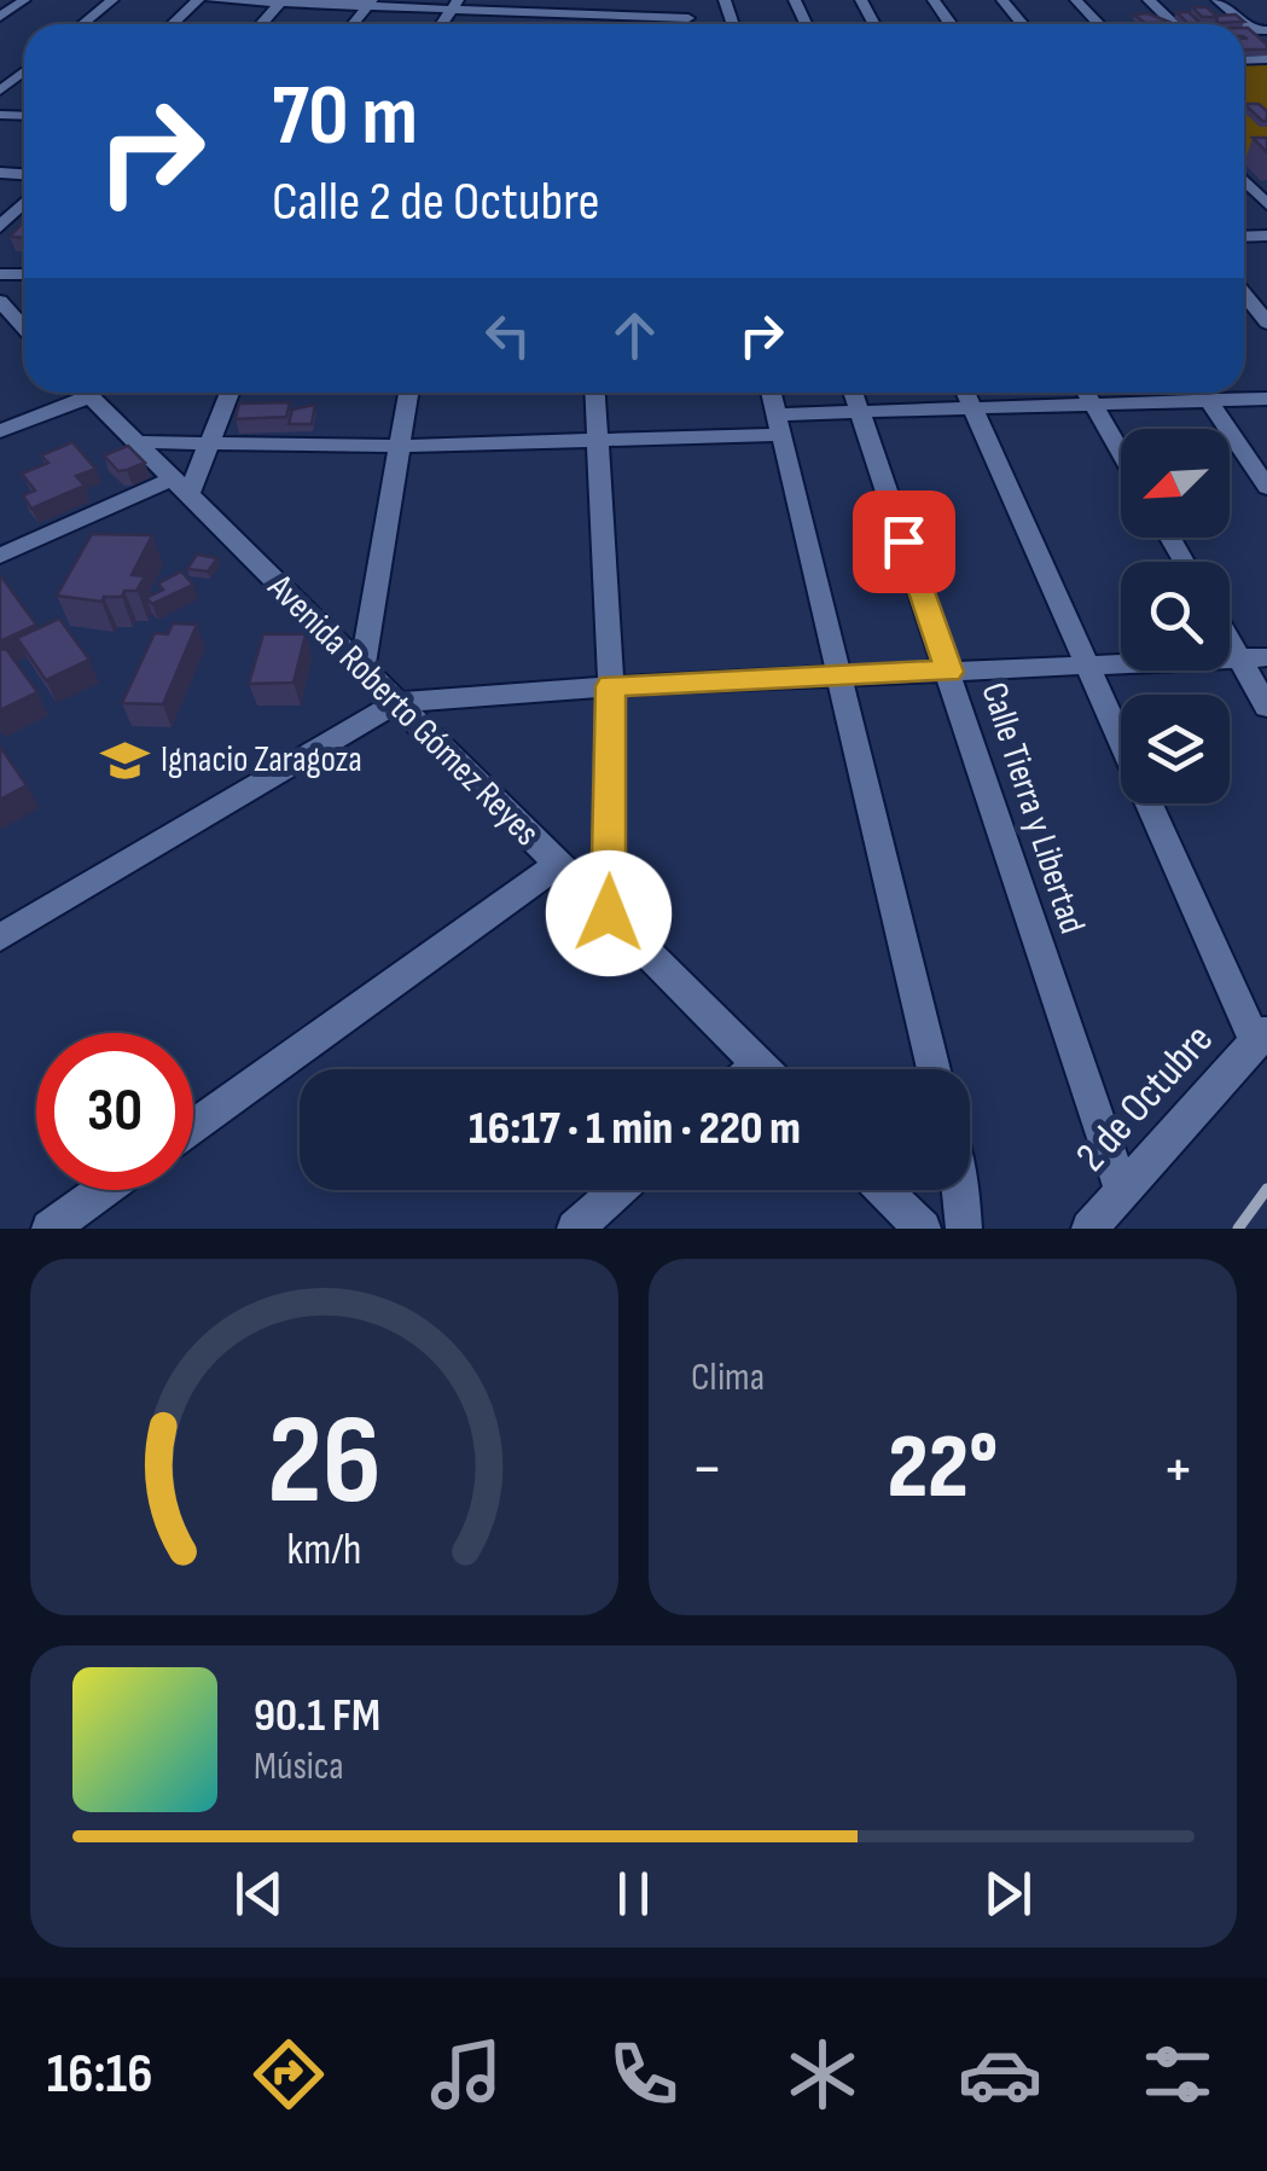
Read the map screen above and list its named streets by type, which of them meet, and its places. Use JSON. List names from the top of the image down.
{
  "streets": {
    "street": ["Avenida Roberto Gómez Reyes", "Calle Tierra y Libertad", "2 de Octubre"]
  },
  "crossings": [
    ["Calle Tierra y Libertad", "2 de Octubre"]
  ],
  "places": {
    "school or university": ["Ignacio Zaragoza"]
  },
  "north": "bottom left",
  "page": {
    "turn": ["70 m", "Calle 2 de Octubre"],
    "limit": "30",
    "trip": "16:17 · 1 min · 220 m",
    "tile": "Clima",
    "heat": ["−", "22°", "+"],
    "song": ["90.1 FM", "Música"],
    "tabs": "16:16",
    "gauge": ["26", "km/h"]
  }
}
